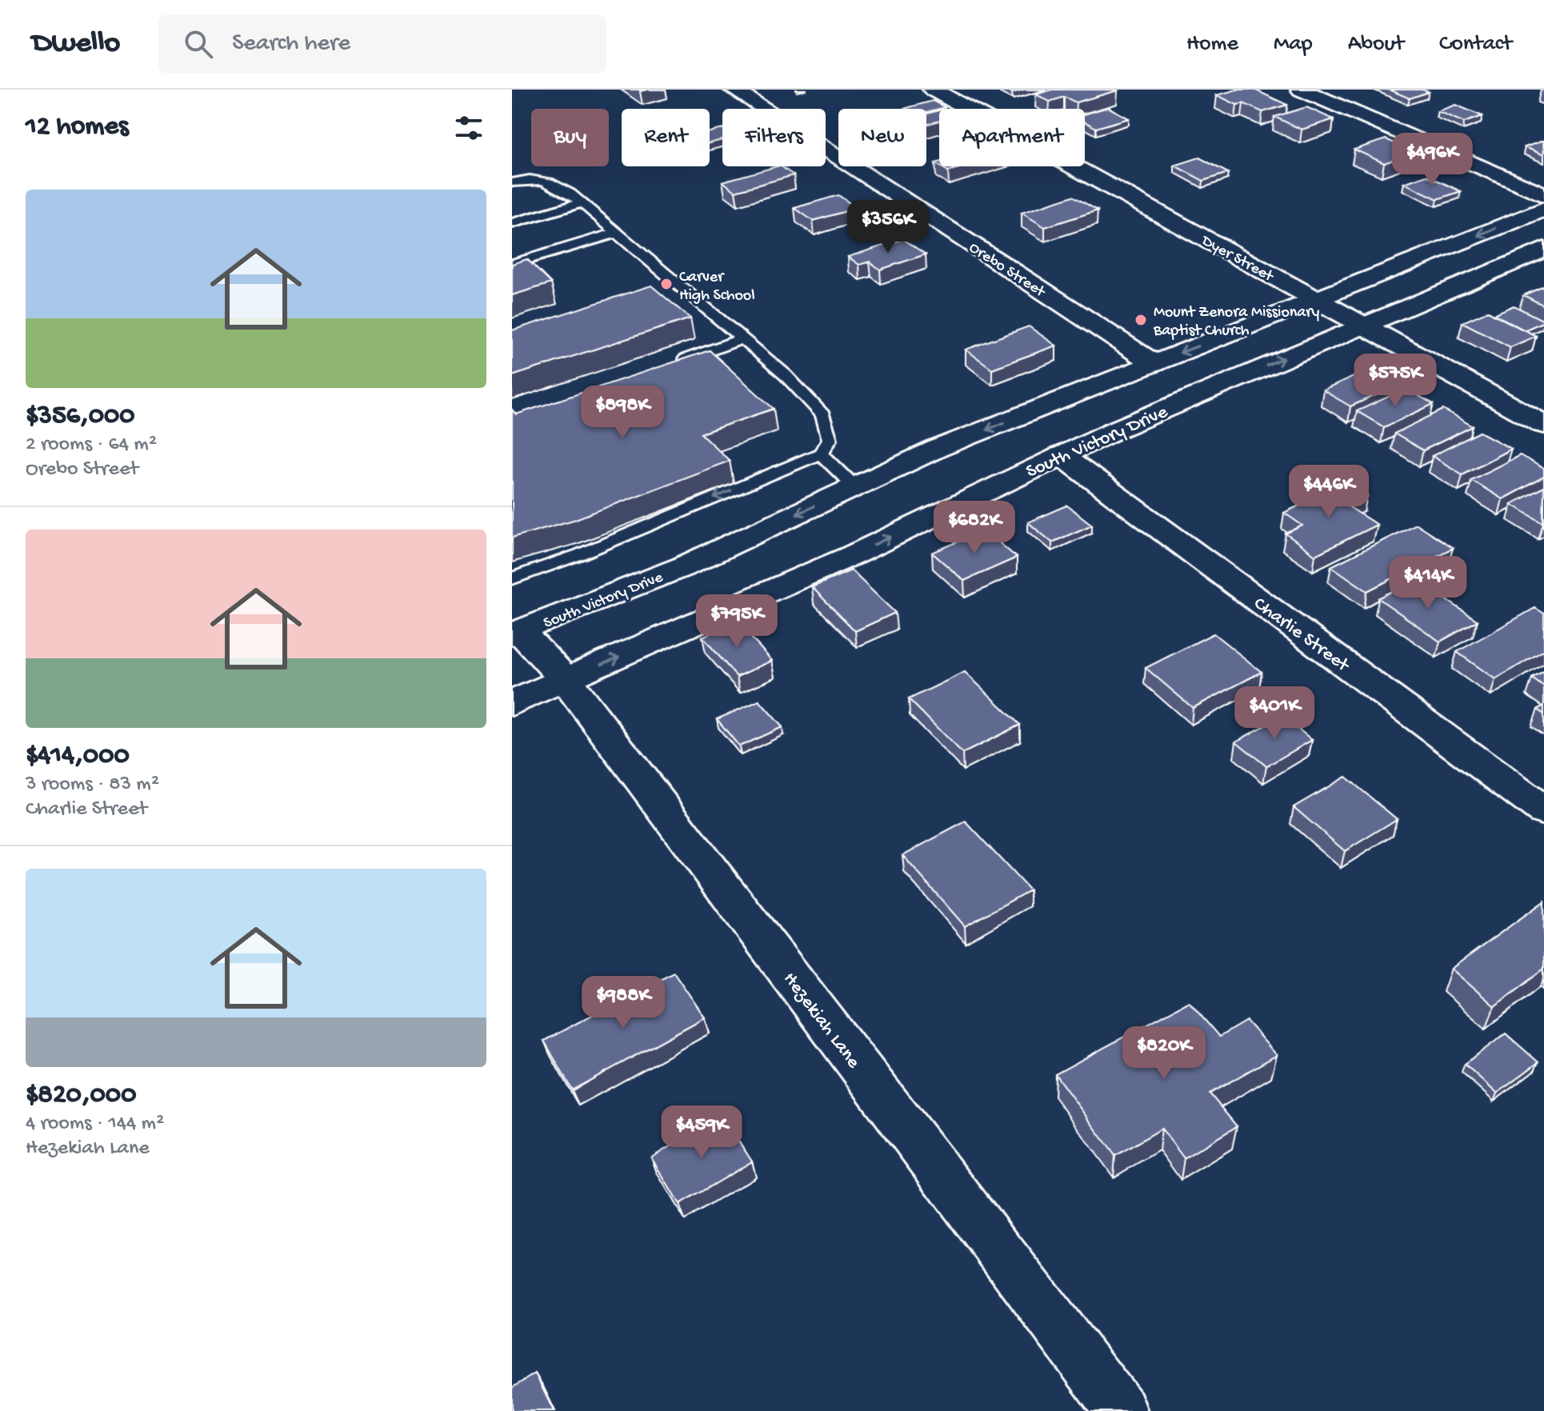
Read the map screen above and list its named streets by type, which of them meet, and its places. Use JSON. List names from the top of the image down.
{
  "streets": {
    "street": [
      "Dyer Street",
      "Orebo Street",
      "South Victory Drive",
      "Charlie Street",
      "Hezekiah Lane"
    ]
  },
  "crossings": [
    ["Dyer Street", "South Victory Drive"],
    ["Orebo Street", "South Victory Drive"],
    ["South Victory Drive", "Charlie Street"],
    ["South Victory Drive", "Hezekiah Lane"]
  ],
  "places": ["Carver High School", "Mount Zenora Missionary Baptist Church"],
  "page": {
    "header": "Dwello",
    "search": "Search here",
    "nav": [
      "Home",
      "Map",
      "About",
      "Contact"
    ],
    "heading": "12 homes",
    "chip": [
      "Buy",
      "Rent",
      "Filters",
      "New",
      "Apartment"
    ],
    "price": [
      "$496K",
      "$356K",
      "$575K",
      "$898K",
      "$446K",
      "$682K",
      "$414K",
      "$795K",
      "$401K",
      "$988K",
      "$820K",
      "$459K"
    ],
    "list": [
      {
        "name": "$356,000",
        "note": "2 rooms · 64 m² · Orebo Street"
      },
      {
        "name": "$414,000",
        "note": "3 rooms · 83 m² · Charlie Street"
      },
      {
        "name": "$820,000",
        "note": "4 rooms · 144 m² · Hezekiah Lane"
      }
    ]
  }
}
